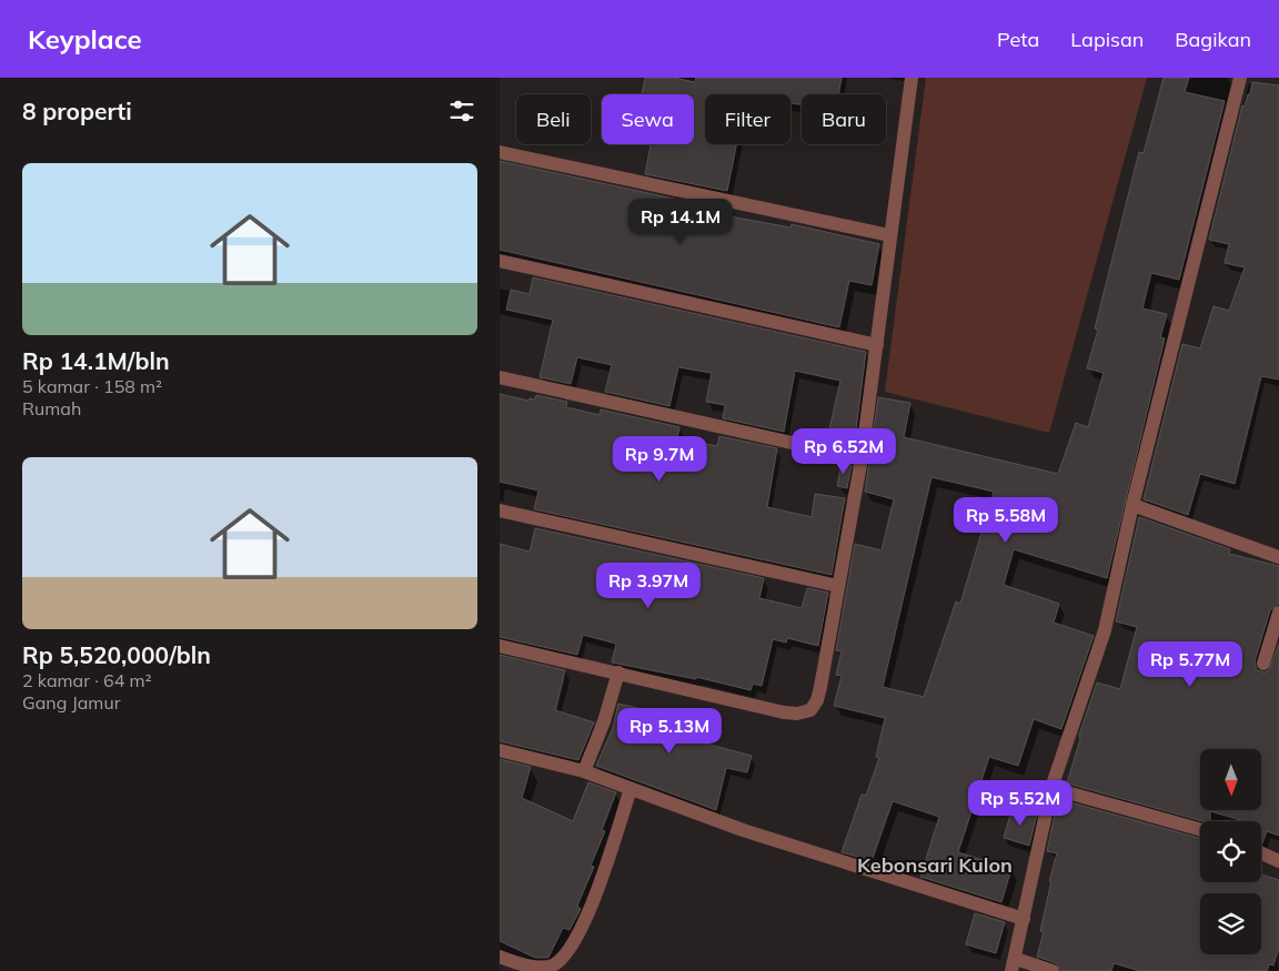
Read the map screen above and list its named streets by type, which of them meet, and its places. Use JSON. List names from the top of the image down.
{
  "districts": ["Kebonsari Kulon"],
  "north": "bottom",
  "page": {
    "header": "Keyplace",
    "nav": ["Peta", "Lapisan", "Bagikan"],
    "heading": "8 properti",
    "chip": [
      "Beli",
      "Sewa",
      "Filter",
      "Baru"
    ],
    "list": [
      {
        "name": "Rp 14.1M/bln",
        "note": "5 kamar · 158 m² · Rumah"
      },
      {
        "name": "Rp 5,520,000/bln",
        "note": "2 kamar · 64 m² · Gang Jamur"
      }
    ],
    "price": [
      "Rp 14.1M",
      "Rp 6.52M",
      "Rp 9.7M",
      "Rp 5.58M",
      "Rp 3.97M",
      "Rp 5.77M",
      "Rp 5.13M",
      "Rp 5.52M"
    ]
  }
}
